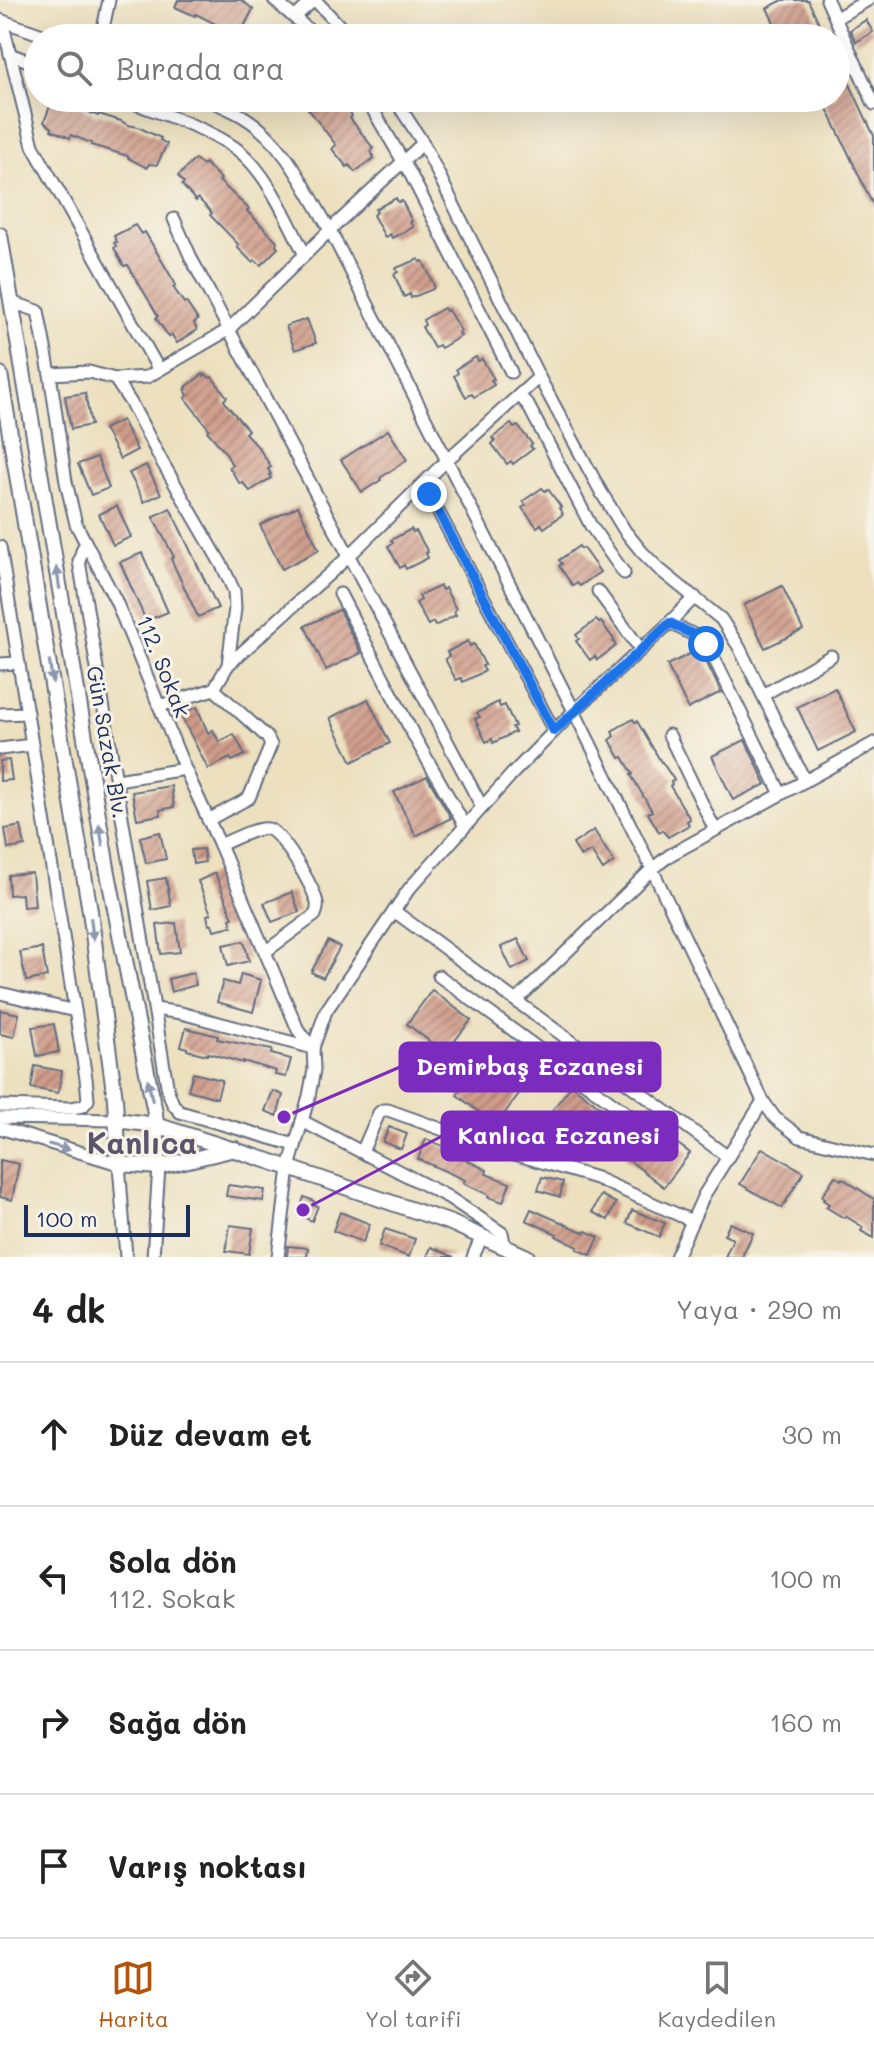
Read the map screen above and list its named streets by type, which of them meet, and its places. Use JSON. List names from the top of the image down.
{
  "streets": {
    "main road": ["Gün Sazak Blv."],
    "street": ["112. Sokak"]
  },
  "crossings": [
    ["112. Sokak", "Gün Sazak Blv."]
  ],
  "districts": ["Kanlıca"],
  "places": ["Demirbaş Eczanesi", "Kanlıca Eczanesi"],
  "scale_bar": "100 m",
  "page": {
    "search": "Burada ara",
    "scale": "100 m",
    "heading": ["4 dk", "Yaya · 290 m"],
    "list": [
      ["Düz devam et", "30 m"],
      ["Sola dön", "112. Sokak", "100 m"],
      ["Sağa dön", "160 m"],
      "Varış noktası"
    ],
    "nav": ["Harita", "Yol tarifi", "Kaydedilen"]
  }
}
